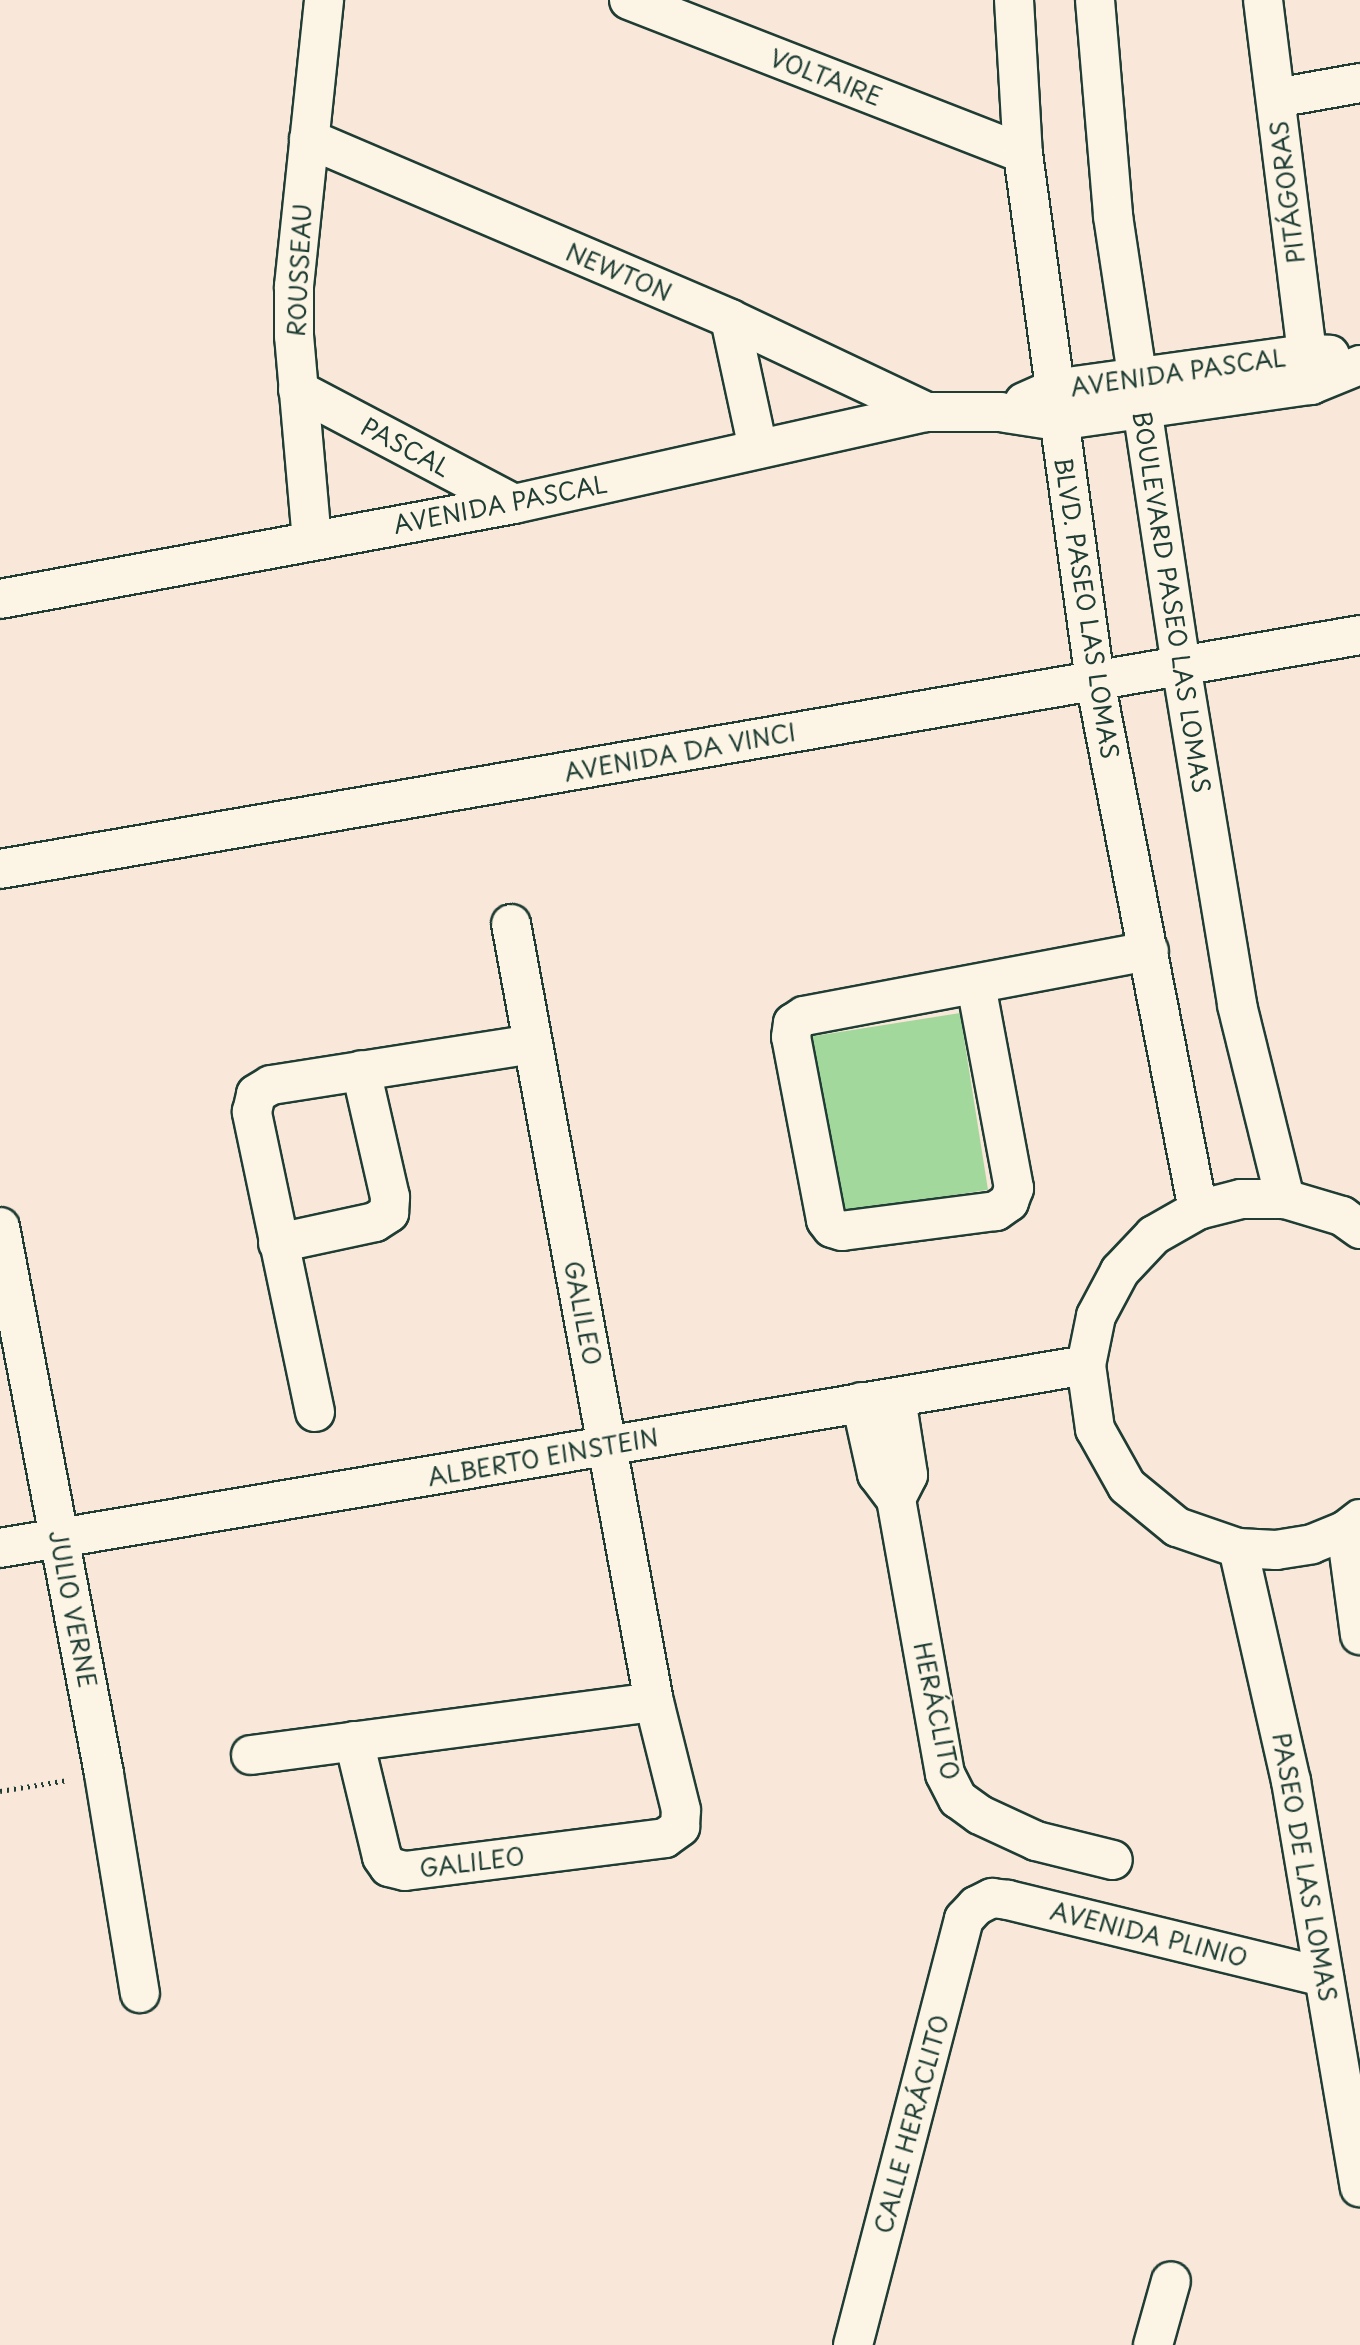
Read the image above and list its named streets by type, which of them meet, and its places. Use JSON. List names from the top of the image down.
{
  "streets": {
    "street": [
      "VOLTAIRE",
      "PITÁGORAS",
      "ROUSSEAU",
      "NEWTON",
      "AVENIDA PASCAL",
      "PASCAL",
      "BOULEVARD PASEO LAS LOMAS",
      "BLVD. PASEO LAS LOMAS",
      "AVENIDA DA VINCI",
      "GALILEO",
      "ALBERTO EINSTEIN",
      "JULIO VERNE",
      "HERÁCLITO",
      "PASEO DE LAS LOMAS",
      "AVENIDA PLINIO",
      "CALLE HERÁCLITO"
    ]
  },
  "crossings": [
    ["VOLTAIRE", "BLVD. PASEO LAS LOMAS"],
    ["PITÁGORAS", "AVENIDA PASCAL"],
    ["ROUSSEAU", "NEWTON"],
    ["ROUSSEAU", "AVENIDA PASCAL"],
    ["ROUSSEAU", "PASCAL"],
    ["NEWTON", "AVENIDA PASCAL"],
    ["AVENIDA PASCAL", "PASCAL"],
    ["AVENIDA PASCAL", "BOULEVARD PASEO LAS LOMAS"],
    ["AVENIDA PASCAL", "BLVD. PASEO LAS LOMAS"],
    ["BOULEVARD PASEO LAS LOMAS", "AVENIDA DA VINCI"],
    ["BLVD. PASEO LAS LOMAS", "AVENIDA DA VINCI"],
    ["GALILEO", "ALBERTO EINSTEIN"],
    ["ALBERTO EINSTEIN", "JULIO VERNE"],
    ["ALBERTO EINSTEIN", "HERÁCLITO"],
    ["PASEO DE LAS LOMAS", "AVENIDA PLINIO"],
    ["AVENIDA PLINIO", "CALLE HERÁCLITO"]
  ]
}
